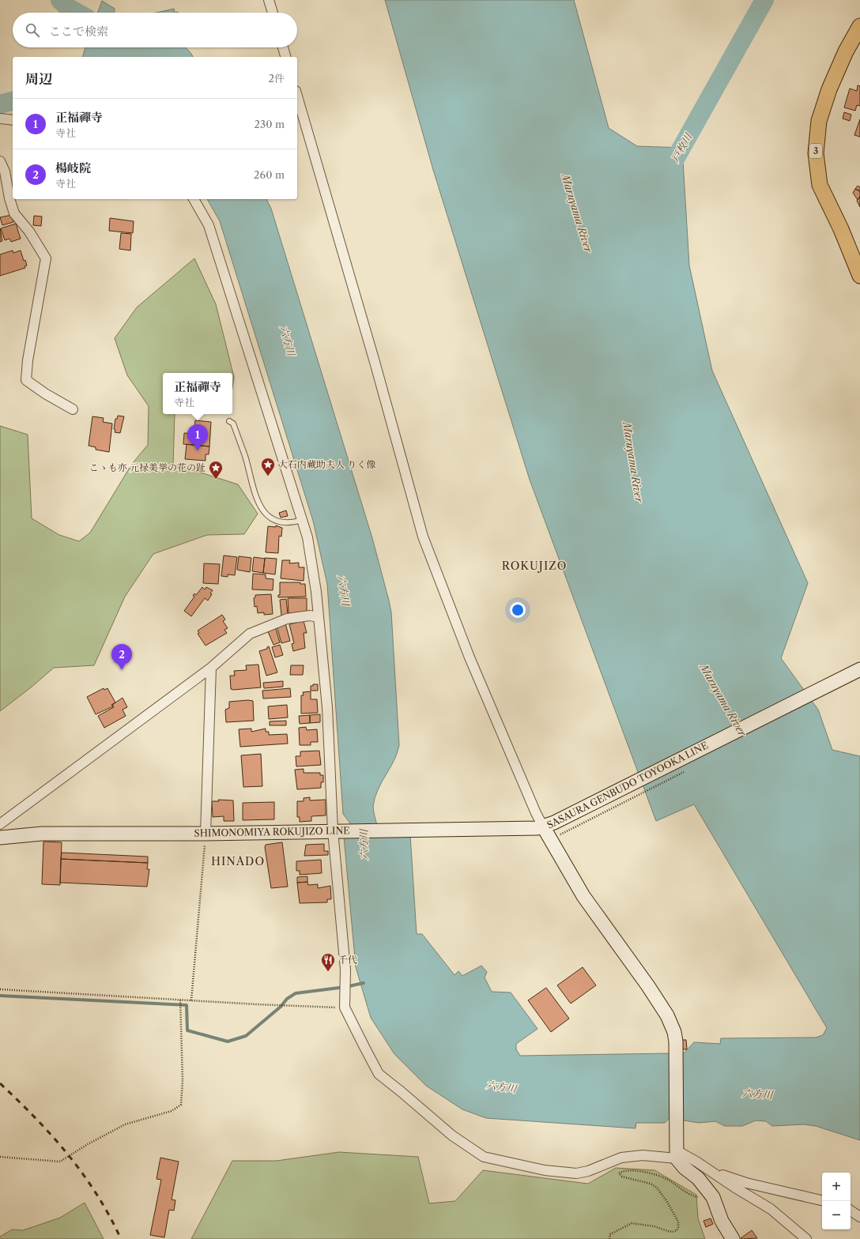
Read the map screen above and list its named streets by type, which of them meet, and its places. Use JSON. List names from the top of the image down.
{
  "streets": {
    "main road": ["3", "SASAURA GENBUDO TOYOOKA LINE", "SHIMONOMIYA ROKUJIZO LINE"]
  },
  "crossings": [
    ["SASAURA GENBUDO TOYOOKA LINE", "SHIMONOMIYA ROKUJIZO LINE"]
  ],
  "districts": ["ROKUJIZO", "HINADO"],
  "water": ["戸枚川", "Maruyama River", "六方川"],
  "places": {
    "place": ["大石内蔵助夫人 りく像", "こゝも亦 元禄美挙の花の趾"],
    "restaurant": ["千代"]
  },
  "page": {
    "search": "ここで検索",
    "heading": ["周辺", "2件"],
    "list": [
      {
        "mark": "1",
        "name": "正福禪寺",
        "note": "寺社",
        "value": "230 m"
      },
      {
        "mark": "2",
        "name": "楊岐院",
        "note": "寺社",
        "value": "260 m"
      }
    ],
    "popup": ["正福禪寺", "寺社"],
    "pins": ["1", "2"],
    "map_buttons": ["+", "−"]
  }
}
